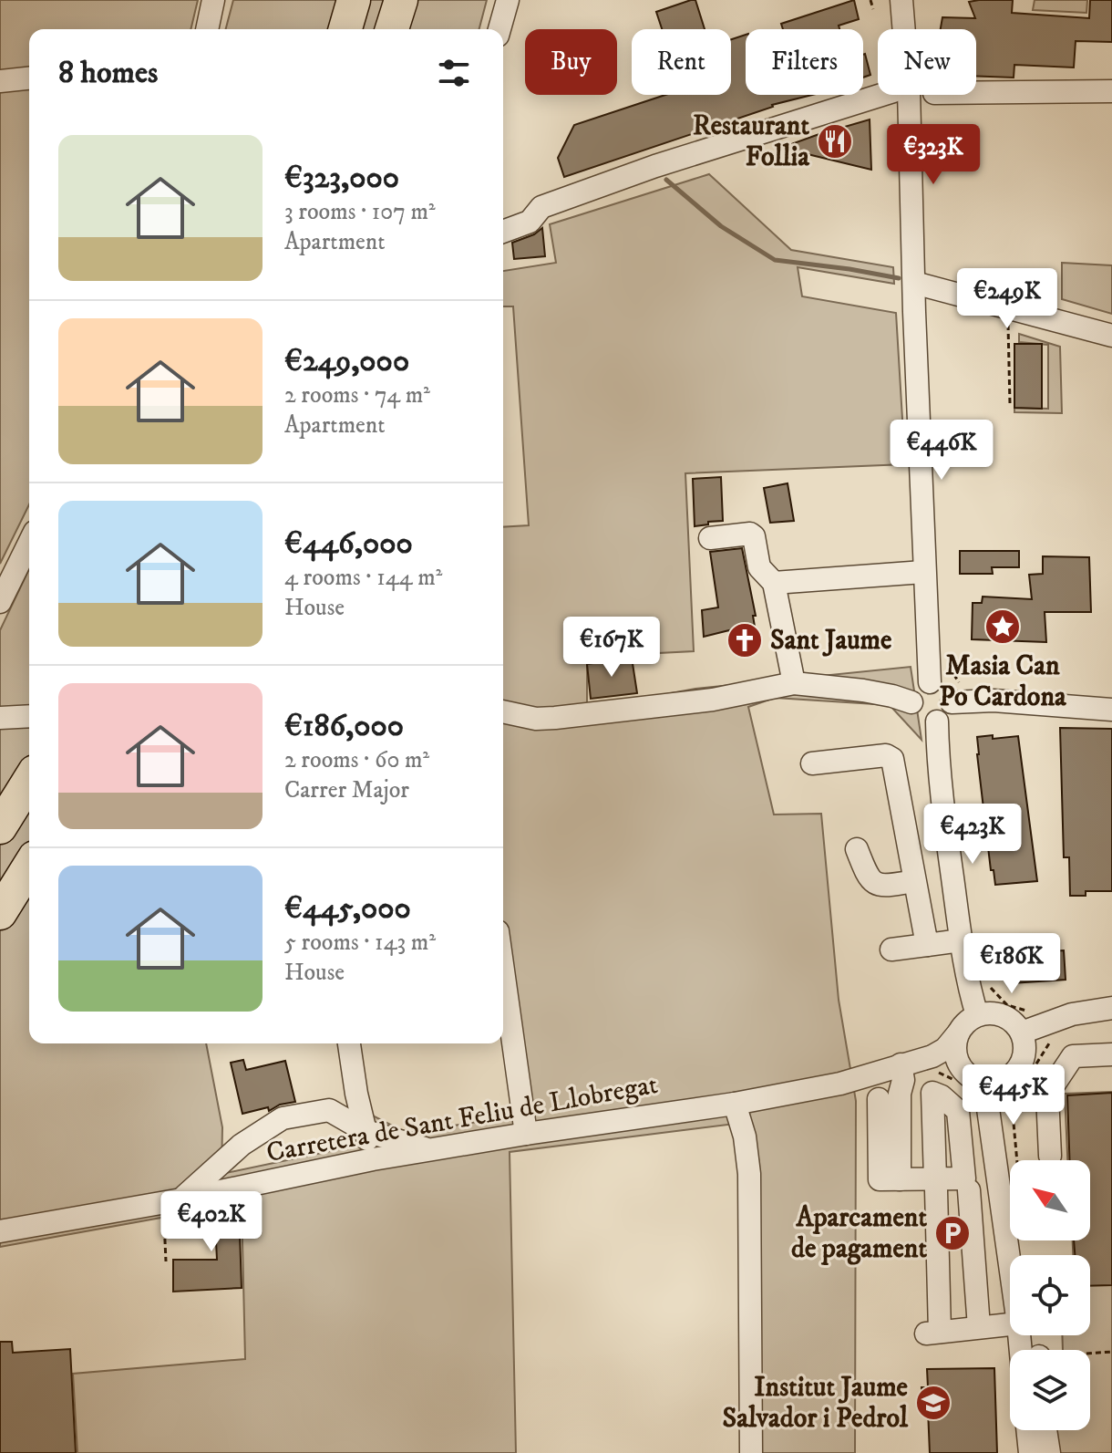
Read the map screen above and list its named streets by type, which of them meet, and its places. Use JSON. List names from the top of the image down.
{
  "streets": {
    "street": ["Carretera de Sant Feliu de Llobregat"]
  },
  "places": {
    "restaurant": ["Restaurant Follia"],
    "place": ["Masia Can Po Cardona"],
    "church": ["Sant Jaume"],
    "parking": ["Aparcament de pagament"],
    "school or university": ["Institut Jaume Salvador i Pedrol"]
  },
  "north": "top left",
  "page": {
    "chip": [
      "Buy",
      "Rent",
      "Filters",
      "New"
    ],
    "heading": "8 homes",
    "list": [
      {
        "name": "€323,000",
        "note": "3 rooms · 107 m² · Apartment"
      },
      {
        "name": "€249,000",
        "note": "2 rooms · 74 m² · Apartment"
      },
      {
        "name": "€446,000",
        "note": "4 rooms · 144 m² · House"
      },
      {
        "name": "€186,000",
        "note": "2 rooms · 60 m² · Carrer Major"
      },
      {
        "name": "€445,000",
        "note": "5 rooms · 143 m² · House"
      }
    ],
    "price": [
      "€323K",
      "€249K",
      "€446K",
      "€167K",
      "€423K",
      "€186K",
      "€445K",
      "€402K"
    ]
  }
}
